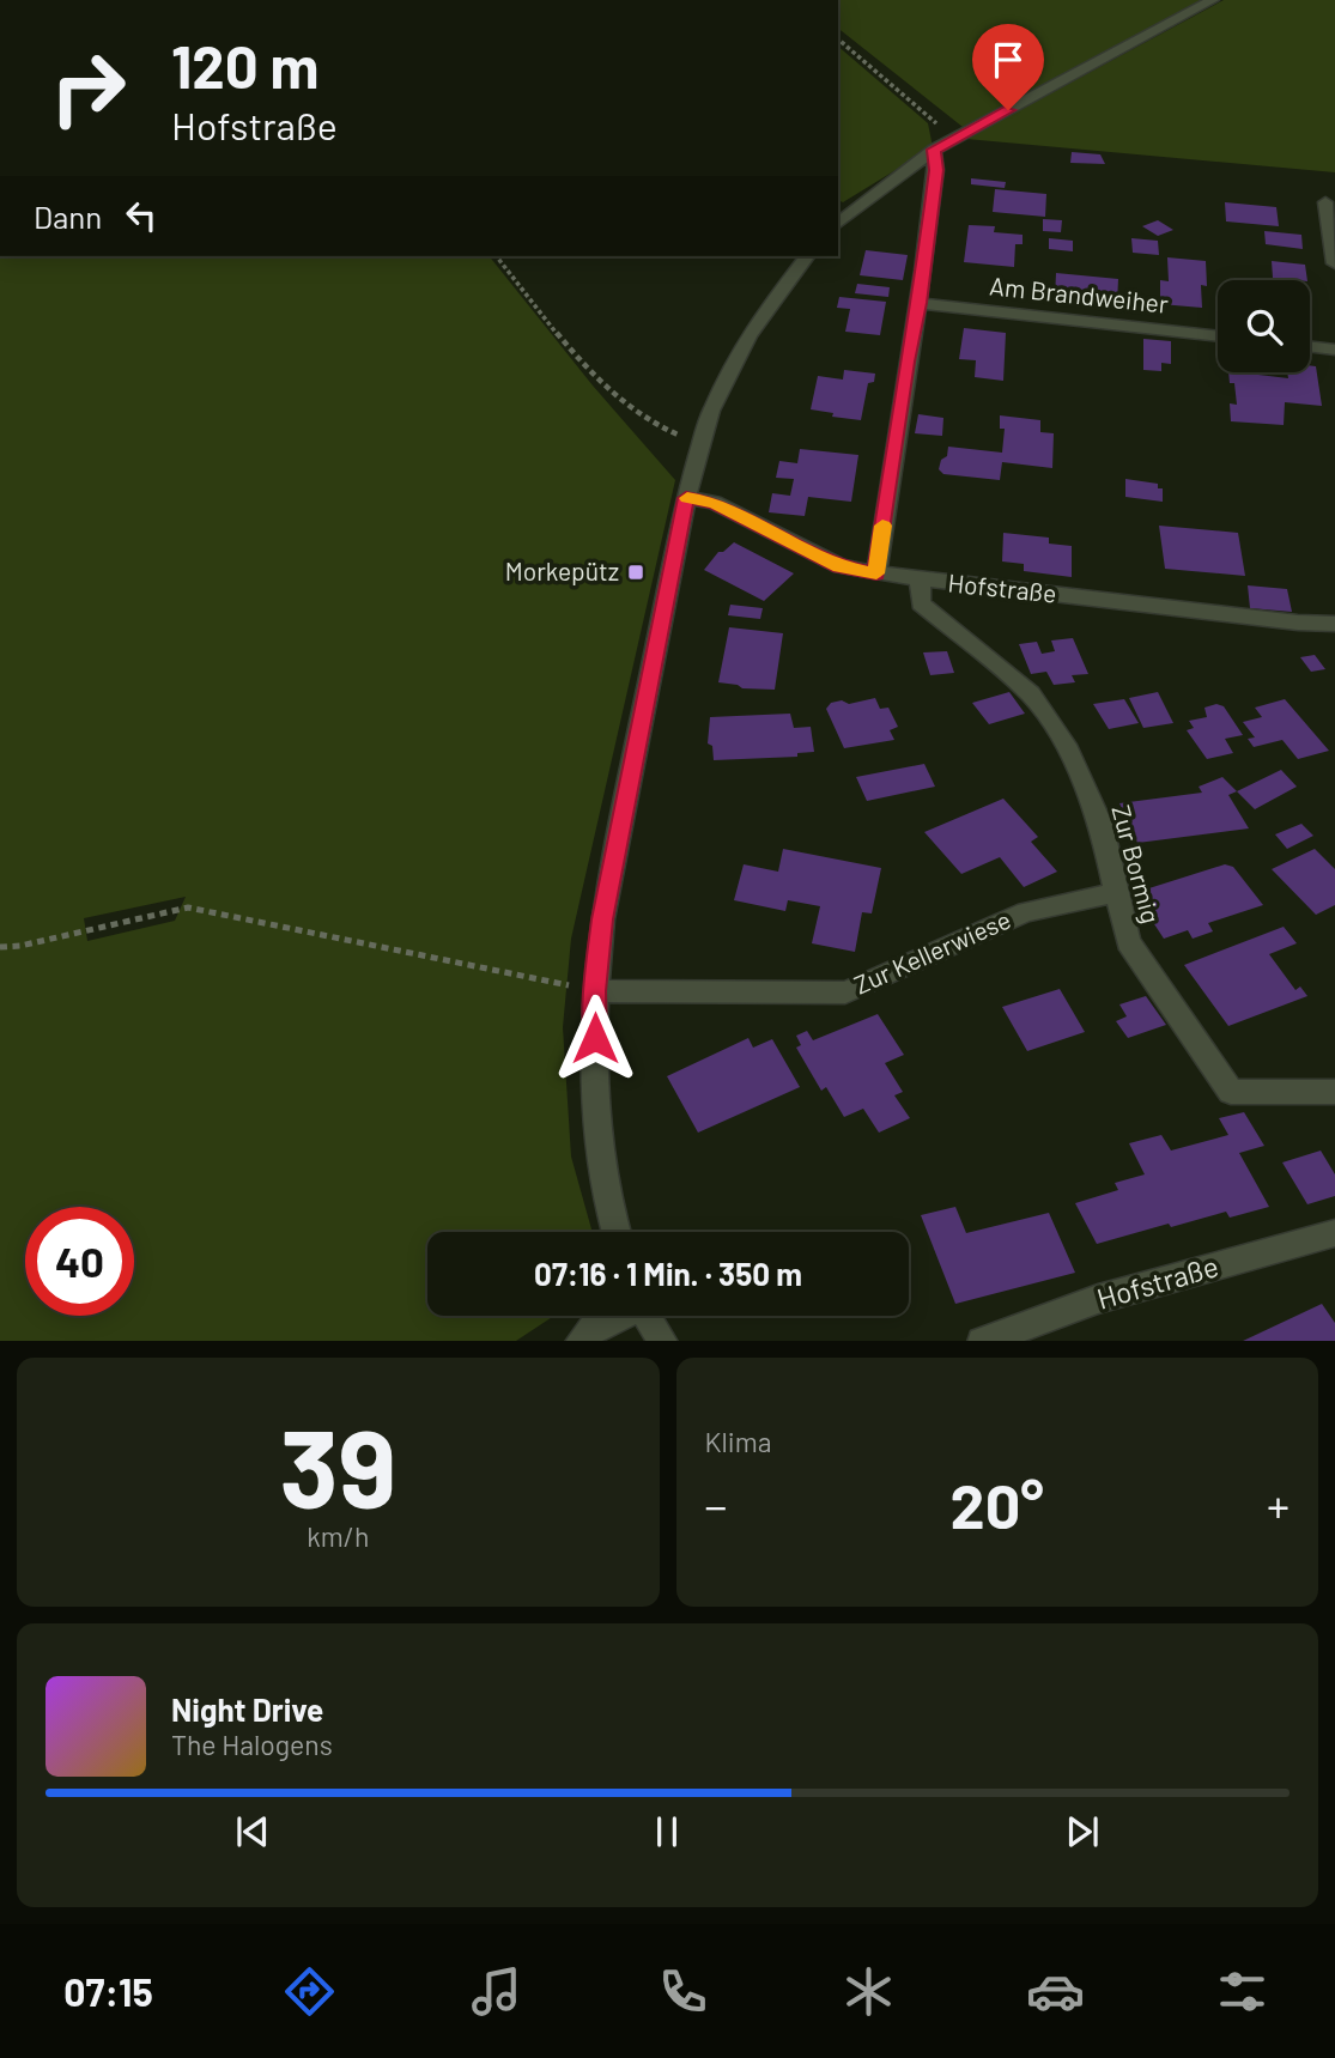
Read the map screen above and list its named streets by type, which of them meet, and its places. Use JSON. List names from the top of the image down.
{
  "streets": {
    "street": [
      "Am Brandweiher",
      "Hofstraße",
      "Zur Bormig",
      "Zur Kellerwiese"
    ]
  },
  "crossings": [
    ["Hofstraße", "Zur Bormig"],
    ["Zur Bormig", "Zur Kellerwiese"]
  ],
  "places": {
    "transit": ["Morkepütz"]
  },
  "page": {
    "turn": ["120 m", "Hofstraße"],
    "then": "Dann",
    "limit": "40",
    "trip": "07:16 · 1 Min. · 350 m",
    "tile": [
      ["39", "km/h"],
      "Klima"
    ],
    "heat": ["−", "20°", "+"],
    "song": ["Night Drive", "The Halogens"],
    "tabs": "07:15"
  }
}
